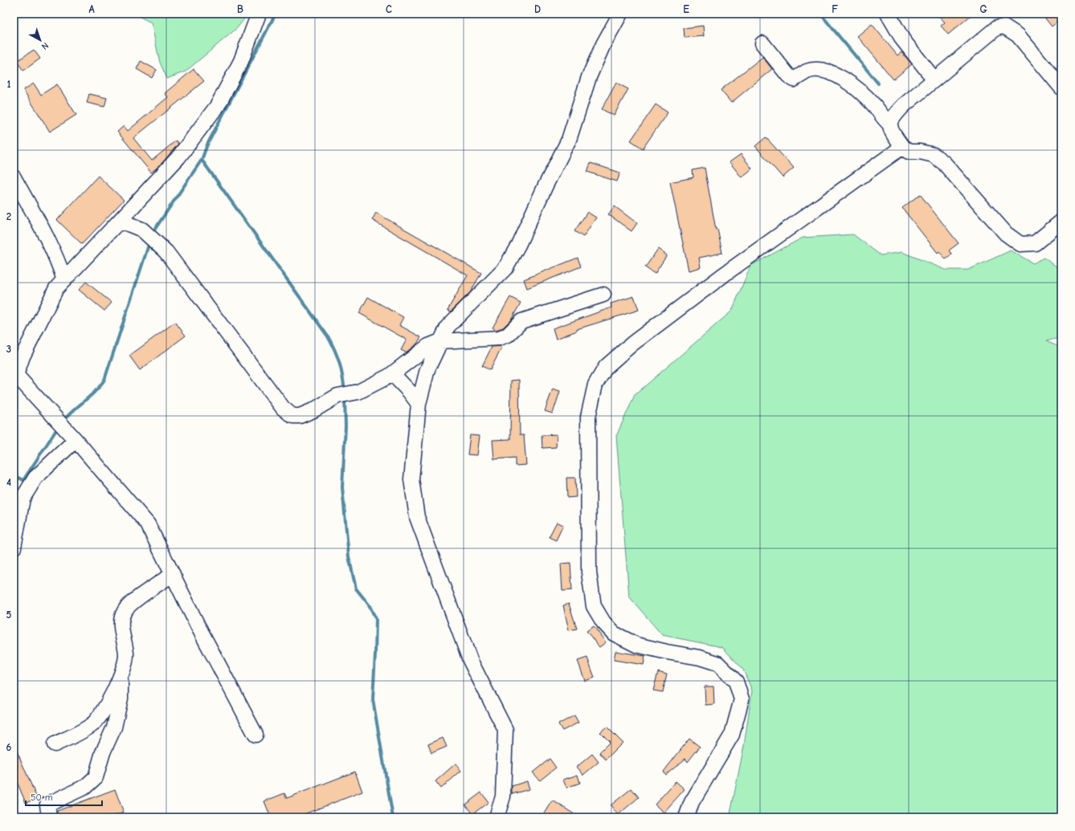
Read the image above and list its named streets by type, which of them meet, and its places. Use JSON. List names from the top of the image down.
{
  "scale_bar": "50 m",
  "north": "bottom right",
  "grid": {
    "columns": [
      "A",
      "B",
      "C",
      "D",
      "E",
      "F",
      "G"
    ],
    "rows": [
      "1",
      "2",
      "3",
      "4",
      "5",
      "6"
    ]
  }
}
